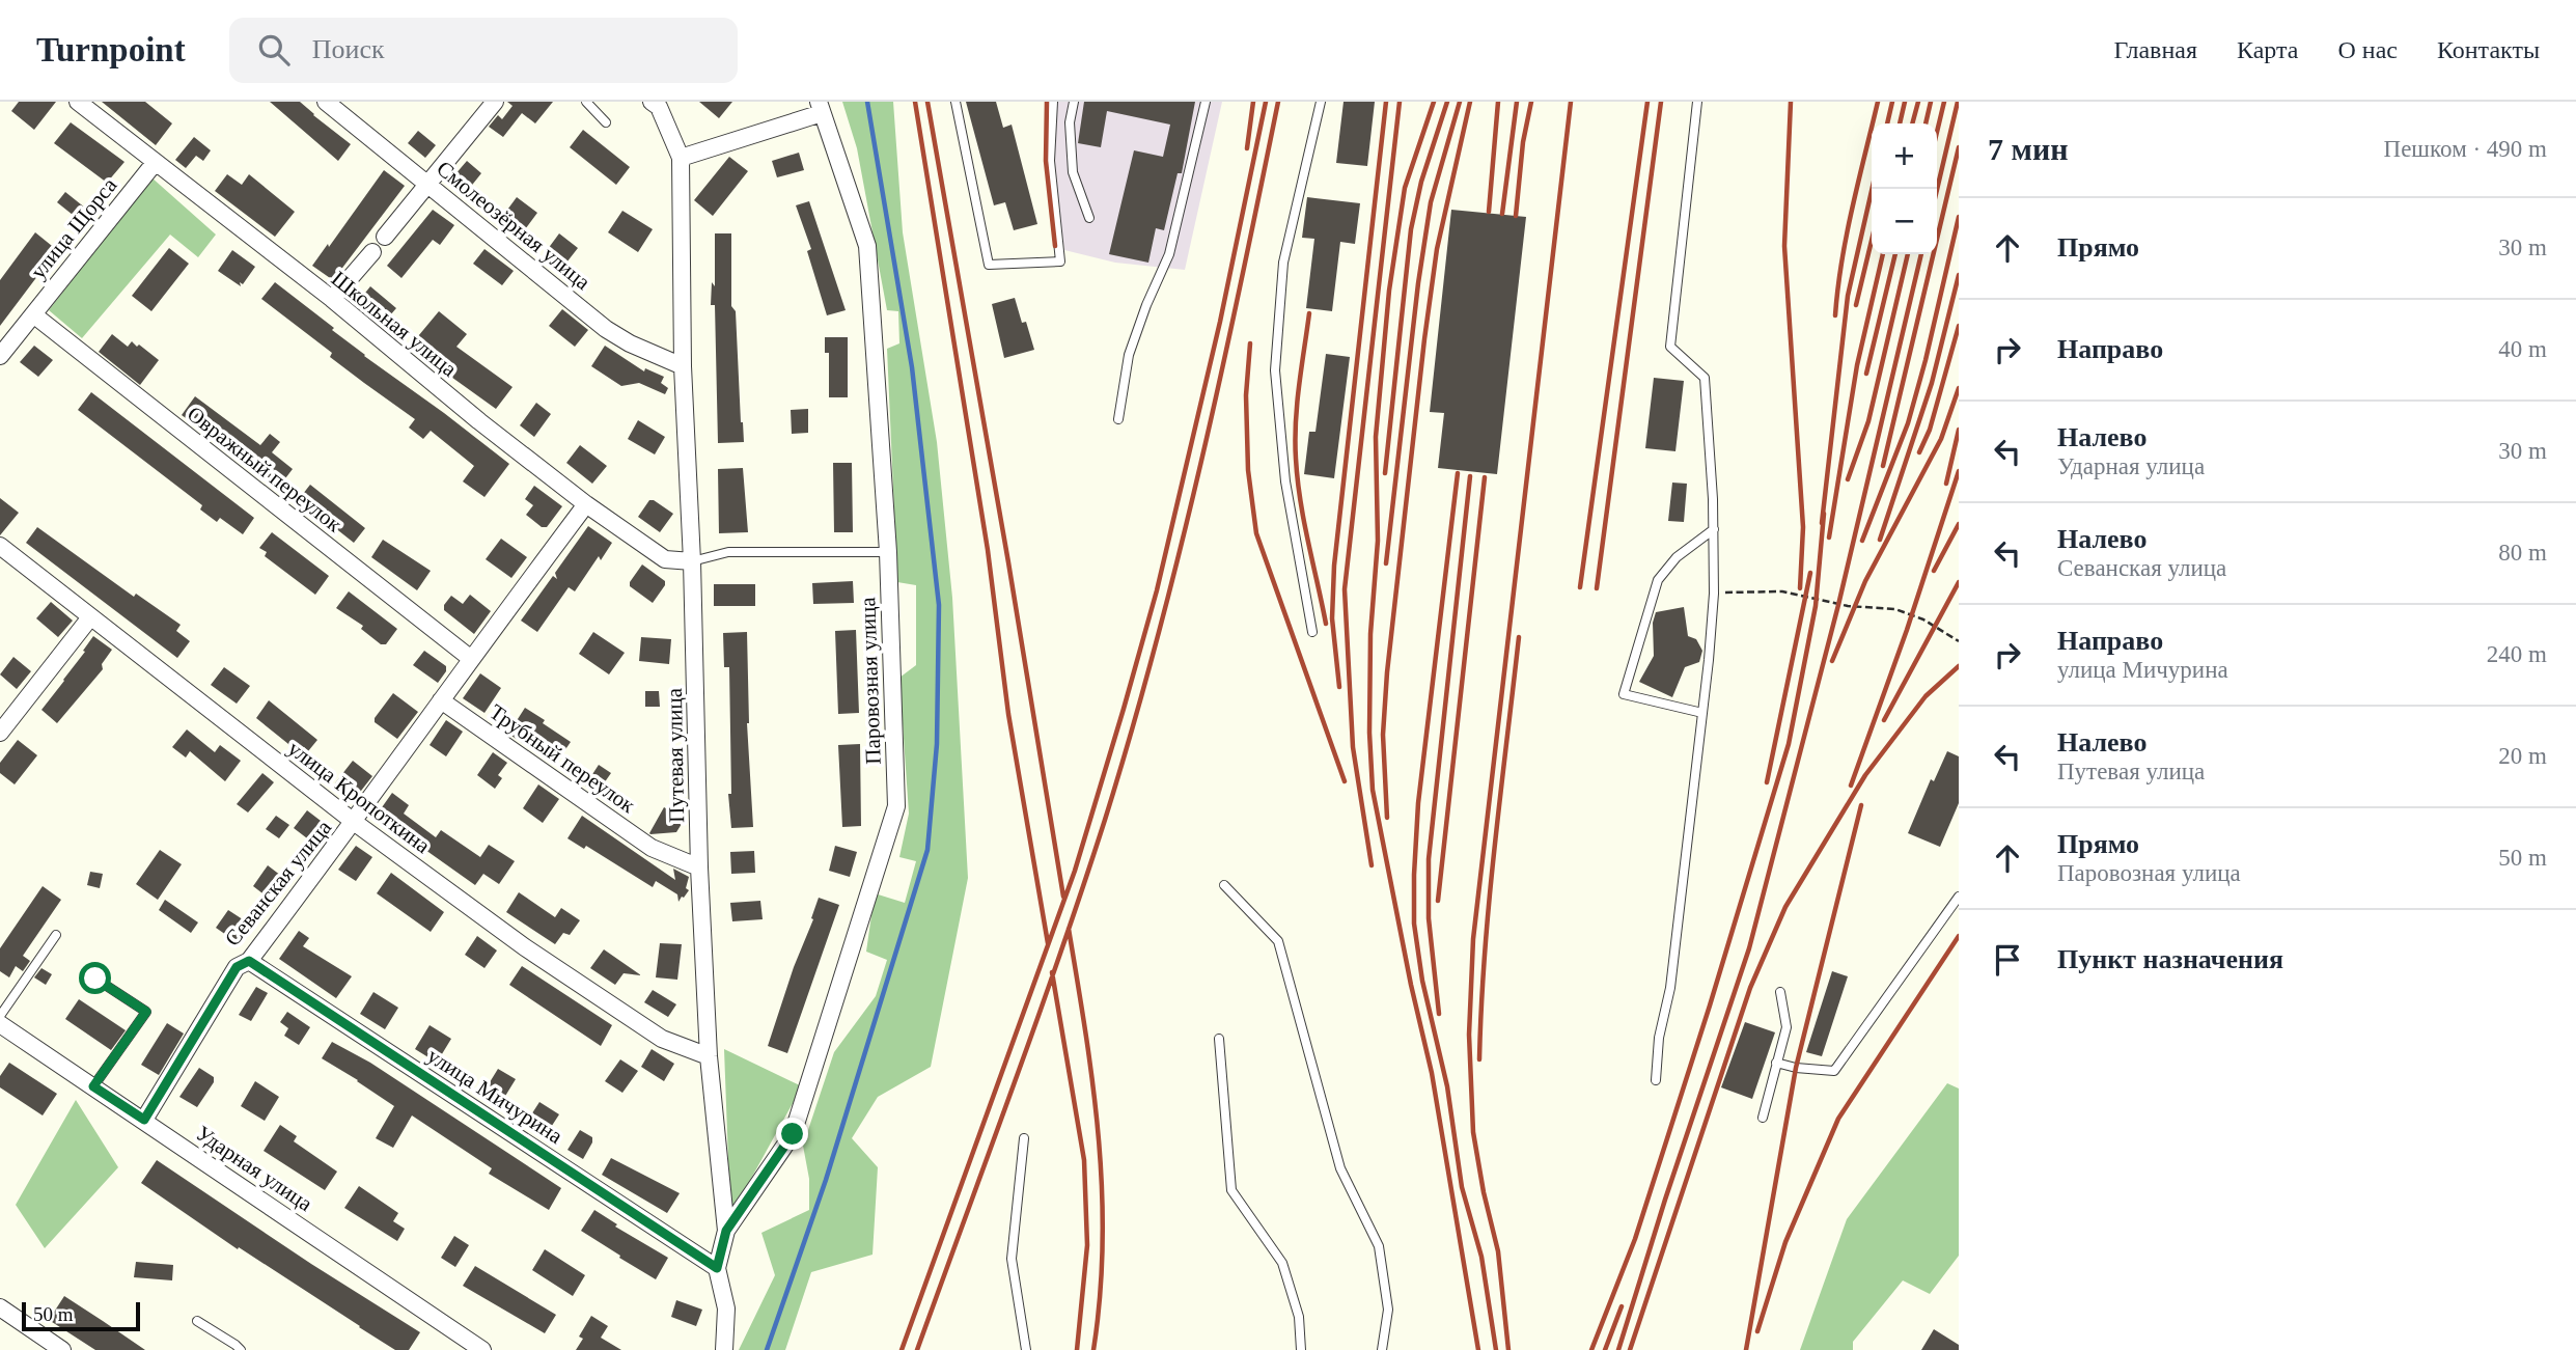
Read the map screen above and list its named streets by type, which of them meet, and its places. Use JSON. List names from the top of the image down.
{
  "streets": {
    "street": [
      "Смолеозёрная улица",
      "улица Щорса",
      "Школьная улица",
      "Овражный переулок",
      "Паровозная улица",
      "Путевая улица",
      "Трубный переулок",
      "улица Кропоткина",
      "Севанская улица",
      "улица Мичурина",
      "Ударная улица"
    ]
  },
  "crossings": [
    ["Смолеозёрная улица", "Путевая улица"],
    ["улица Щорса", "Школьная улица"],
    ["улица Щорса", "Овражный переулок"],
    ["Школьная улица", "Путевая улица"],
    ["Школьная улица", "Севанская улица"],
    ["Овражный переулок", "Севанская улица"],
    ["Паровозная улица", "Путевая улица"],
    ["Путевая улица", "Трубный переулок"],
    ["Путевая улица", "улица Кропоткина"],
    ["Путевая улица", "улица Мичурина"],
    ["Трубный переулок", "Севанская улица"],
    ["улица Кропоткина", "Севанская улица"],
    ["Севанская улица", "улица Мичурина"],
    ["Севанская улица", "Ударная улица"]
  ],
  "scale_bar": "50 m",
  "page": {
    "header": "Turnpoint",
    "search": "Поиск",
    "nav": [
      "Главная",
      "Карта",
      "О нас",
      "Контакты"
    ],
    "heading": ["7 мин", "Пешком · 490 m"],
    "map_buttons": ["+", "−"],
    "list": [
      ["Прямо", "30 m"],
      ["Направо", "40 m"],
      ["Налево", "Ударная улица", "30 m"],
      ["Налево", "Севанская улица", "80 m"],
      ["Направо", "улица Мичурина", "240 m"],
      ["Налево", "Путевая улица", "20 m"],
      ["Прямо", "Паровозная улица", "50 m"],
      "Пункт назначения"
    ],
    "scale": "50 m"
  }
}
